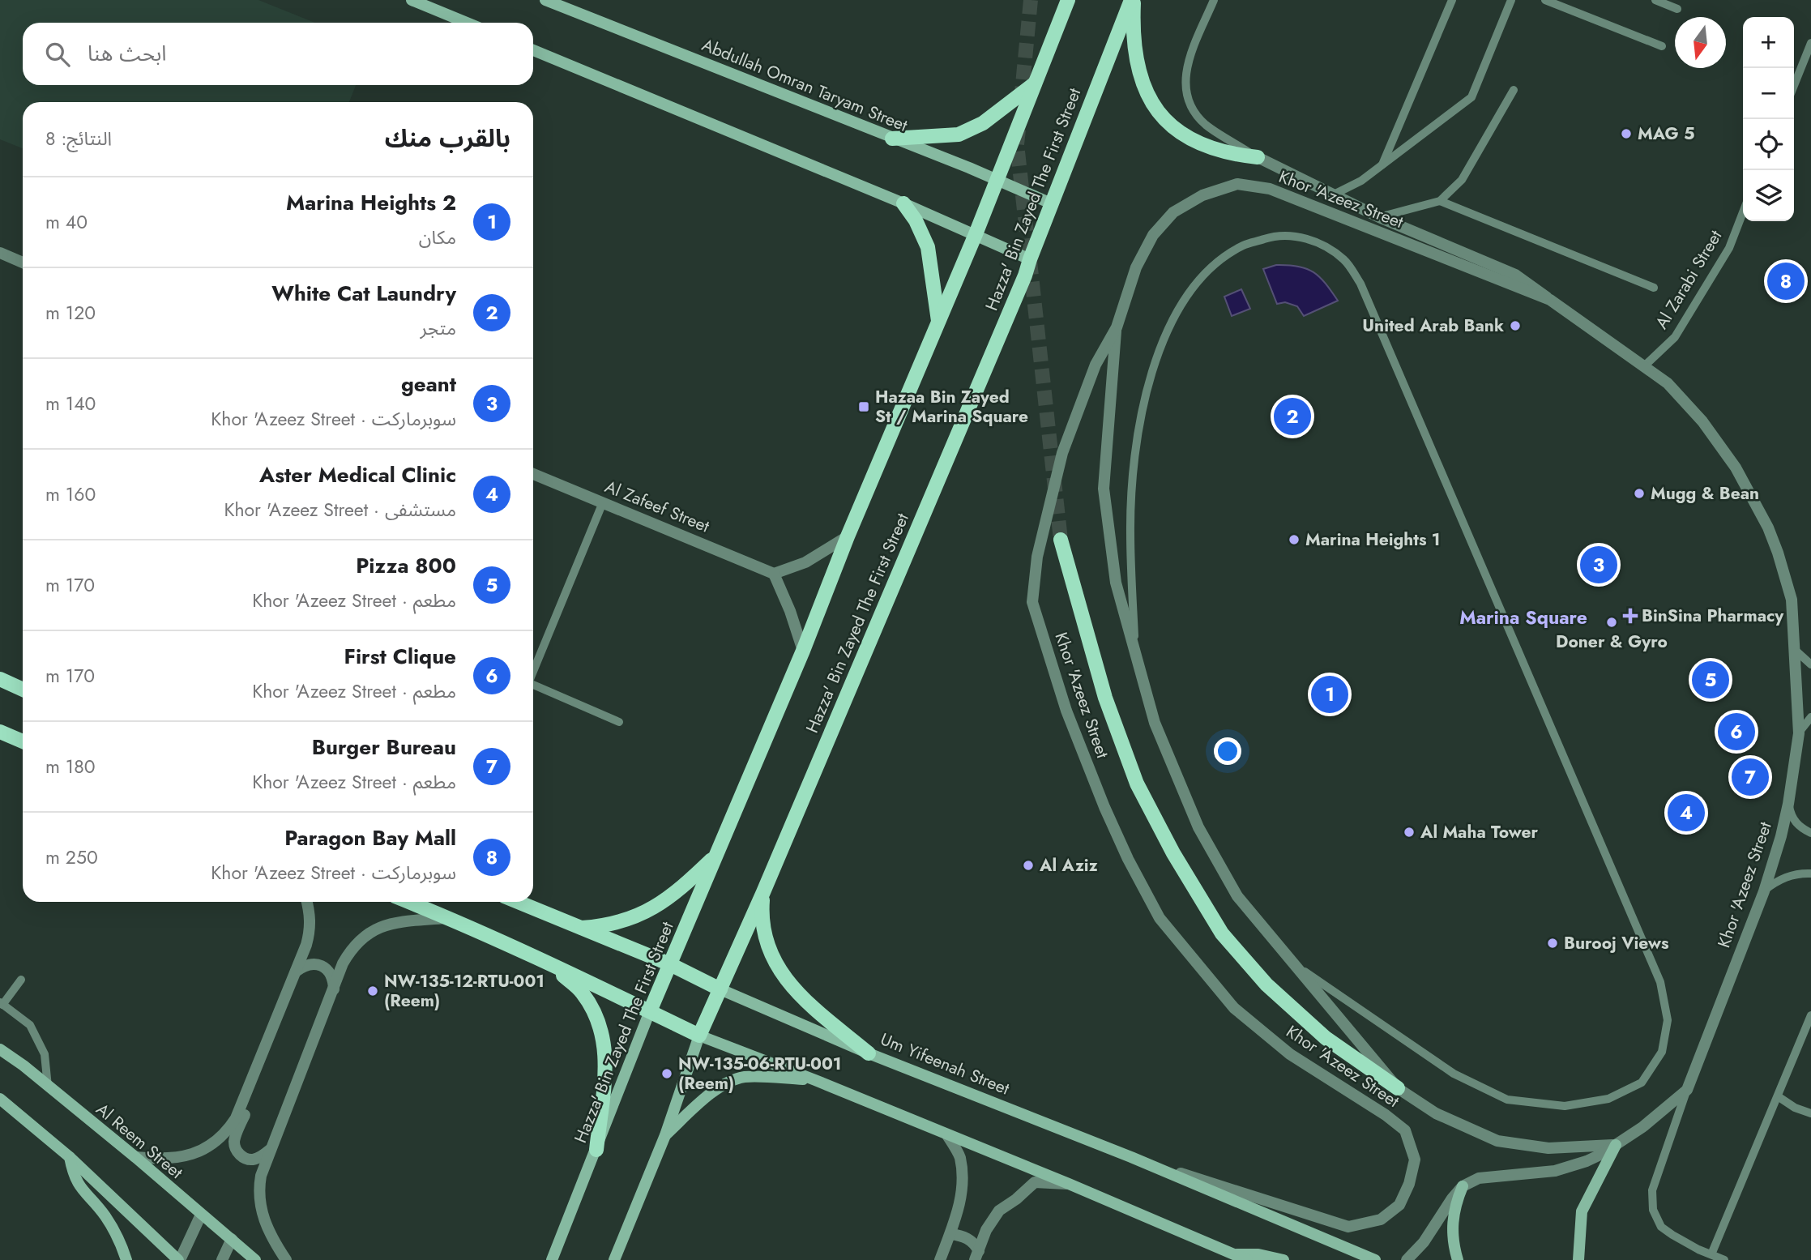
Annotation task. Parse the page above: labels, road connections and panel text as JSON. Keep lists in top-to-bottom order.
{
  "streets": {
    "main road": [
      "Abdullah Omran Taryam Street",
      "Hazza' Bin Zayed The First Street",
      "Um Yifeenah Street",
      "Al Reem Street"
    ],
    "street": ["Khor 'Azeez Street", "Al Zafeef Street"],
    "lane": ["Al Zarabi Street"]
  },
  "crossings": [
    ["Abdullah Omran Taryam Street", "Hazza' Bin Zayed The First Street"],
    ["Hazza' Bin Zayed The First Street", "Um Yifeenah Street"],
    ["Khor 'Azeez Street", "Al Zarabi Street"],
    ["Khor 'Azeez Street", "Um Yifeenah Street"]
  ],
  "districts": ["Marina Square"],
  "places": {
    "other": [
      "MAG 5",
      "United Arab Bank",
      "Mugg & Bean",
      "Marina Heights 1",
      "Doner & Gyro",
      "Al Maha Tower",
      "Al Aziz",
      "Burooj Views",
      "NW-135-12-RTU-001 (Reem)",
      "NW-135-06-RTU-001 (Reem)"
    ],
    "transit": ["Hazaa Bin Zayed St / Marina Square"],
    "health": ["BinSina Pharmacy"]
  },
  "north": "bottom",
  "page": {
    "map_buttons": ["+", "−"],
    "search": "ابحث هنا",
    "heading": ["بالقرب منك", "النتائج: 8"],
    "list": [
      {
        "mark": "1",
        "name": "Marina Heights 2",
        "note": "مكان",
        "value": "40 m"
      },
      {
        "mark": "2",
        "name": "White Cat Laundry",
        "note": "متجر",
        "value": "120 m"
      },
      {
        "mark": "3",
        "name": "geant",
        "note": "سوبرماركت · Khor 'Azeez Street",
        "value": "140 m"
      },
      {
        "mark": "4",
        "name": "Aster Medical Clinic",
        "note": "مستشفى · Khor 'Azeez Street",
        "value": "160 m"
      },
      {
        "mark": "5",
        "name": "800 Pizza",
        "note": "مطعم · Khor 'Azeez Street",
        "value": "170 m"
      },
      {
        "mark": "6",
        "name": "First Clique",
        "note": "مطعم · Khor 'Azeez Street",
        "value": "170 m"
      },
      {
        "mark": "7",
        "name": "Burger Bureau",
        "note": "مطعم · Khor 'Azeez Street",
        "value": "180 m"
      },
      {
        "mark": "8",
        "name": "Paragon Bay Mall",
        "note": "سوبرماركت · Khor 'Azeez Street",
        "value": "250 m"
      }
    ],
    "pins": [
      "8",
      "2",
      "3",
      "5",
      "1",
      "6",
      "7",
      "4"
    ]
  }
}
